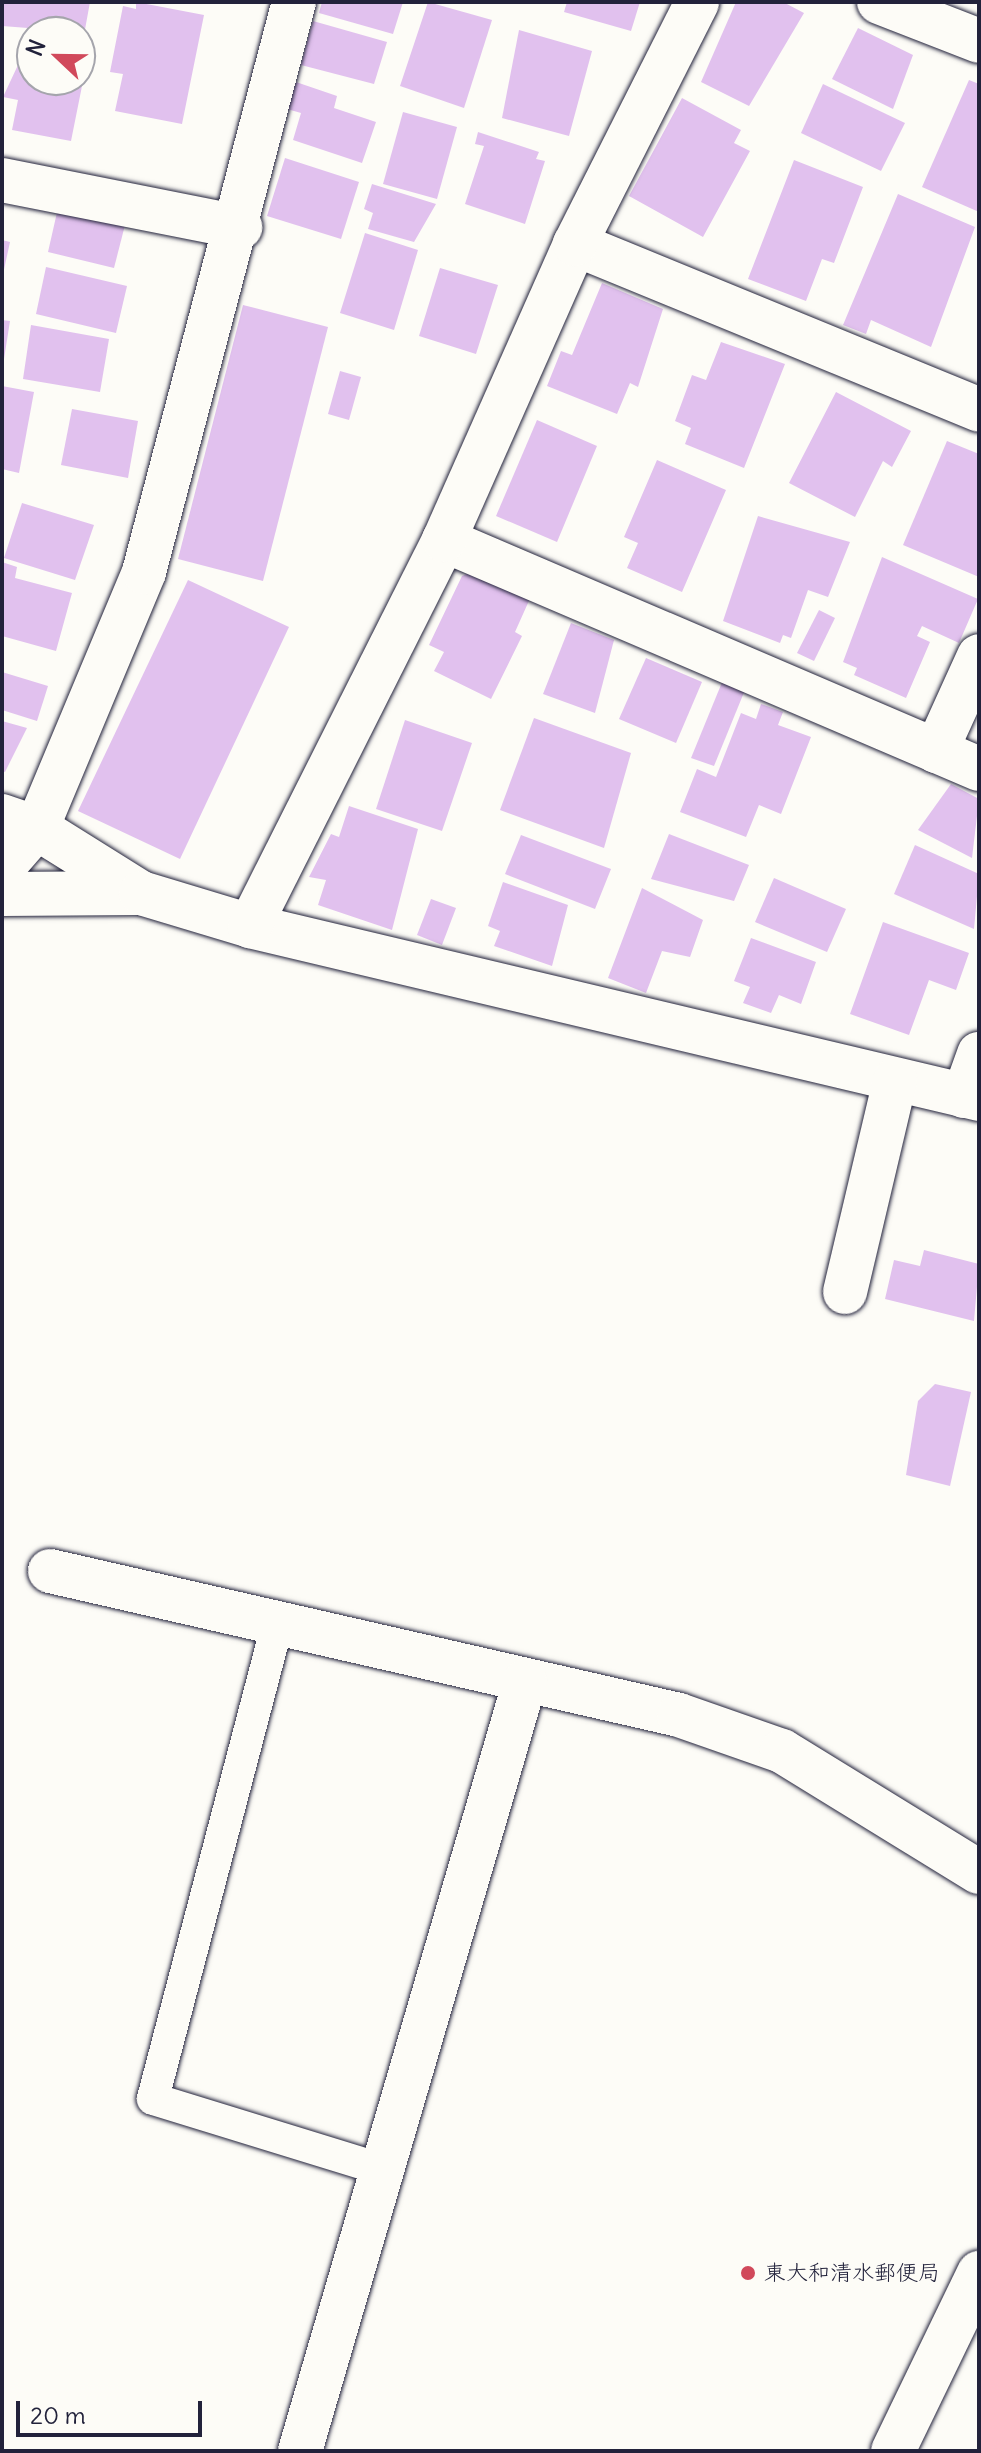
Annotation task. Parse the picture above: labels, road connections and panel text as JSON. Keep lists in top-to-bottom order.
{
  "places": ["東大和清水郵便局"],
  "scale_bar": "20 m",
  "north": "left"
}
